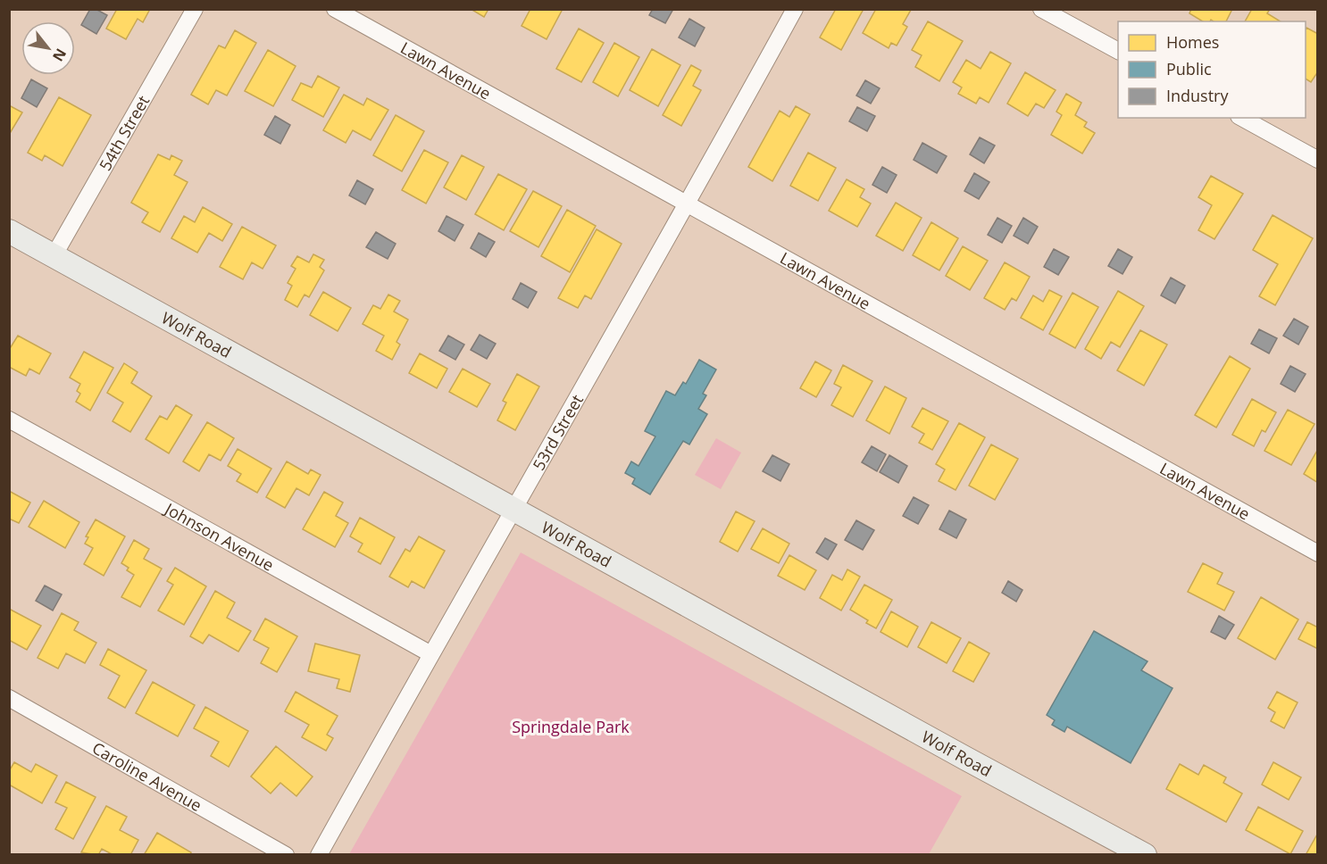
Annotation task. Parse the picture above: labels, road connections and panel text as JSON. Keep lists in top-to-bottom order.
{
  "streets": {
    "main road": ["Wolf Road"],
    "street": [
      "Lawn Avenue",
      "54th Street",
      "53rd Street",
      "Johnson Avenue",
      "Caroline Avenue"
    ]
  },
  "crossings": [
    ["Lawn Avenue", "53rd Street"],
    ["54th Street", "Wolf Road"],
    ["Wolf Road", "53rd Street"],
    ["53rd Street", "Johnson Avenue"]
  ],
  "parks": ["Springdale Park"],
  "legend": ["Homes", "Public", "Industry"],
  "north": "bottom right"
}
